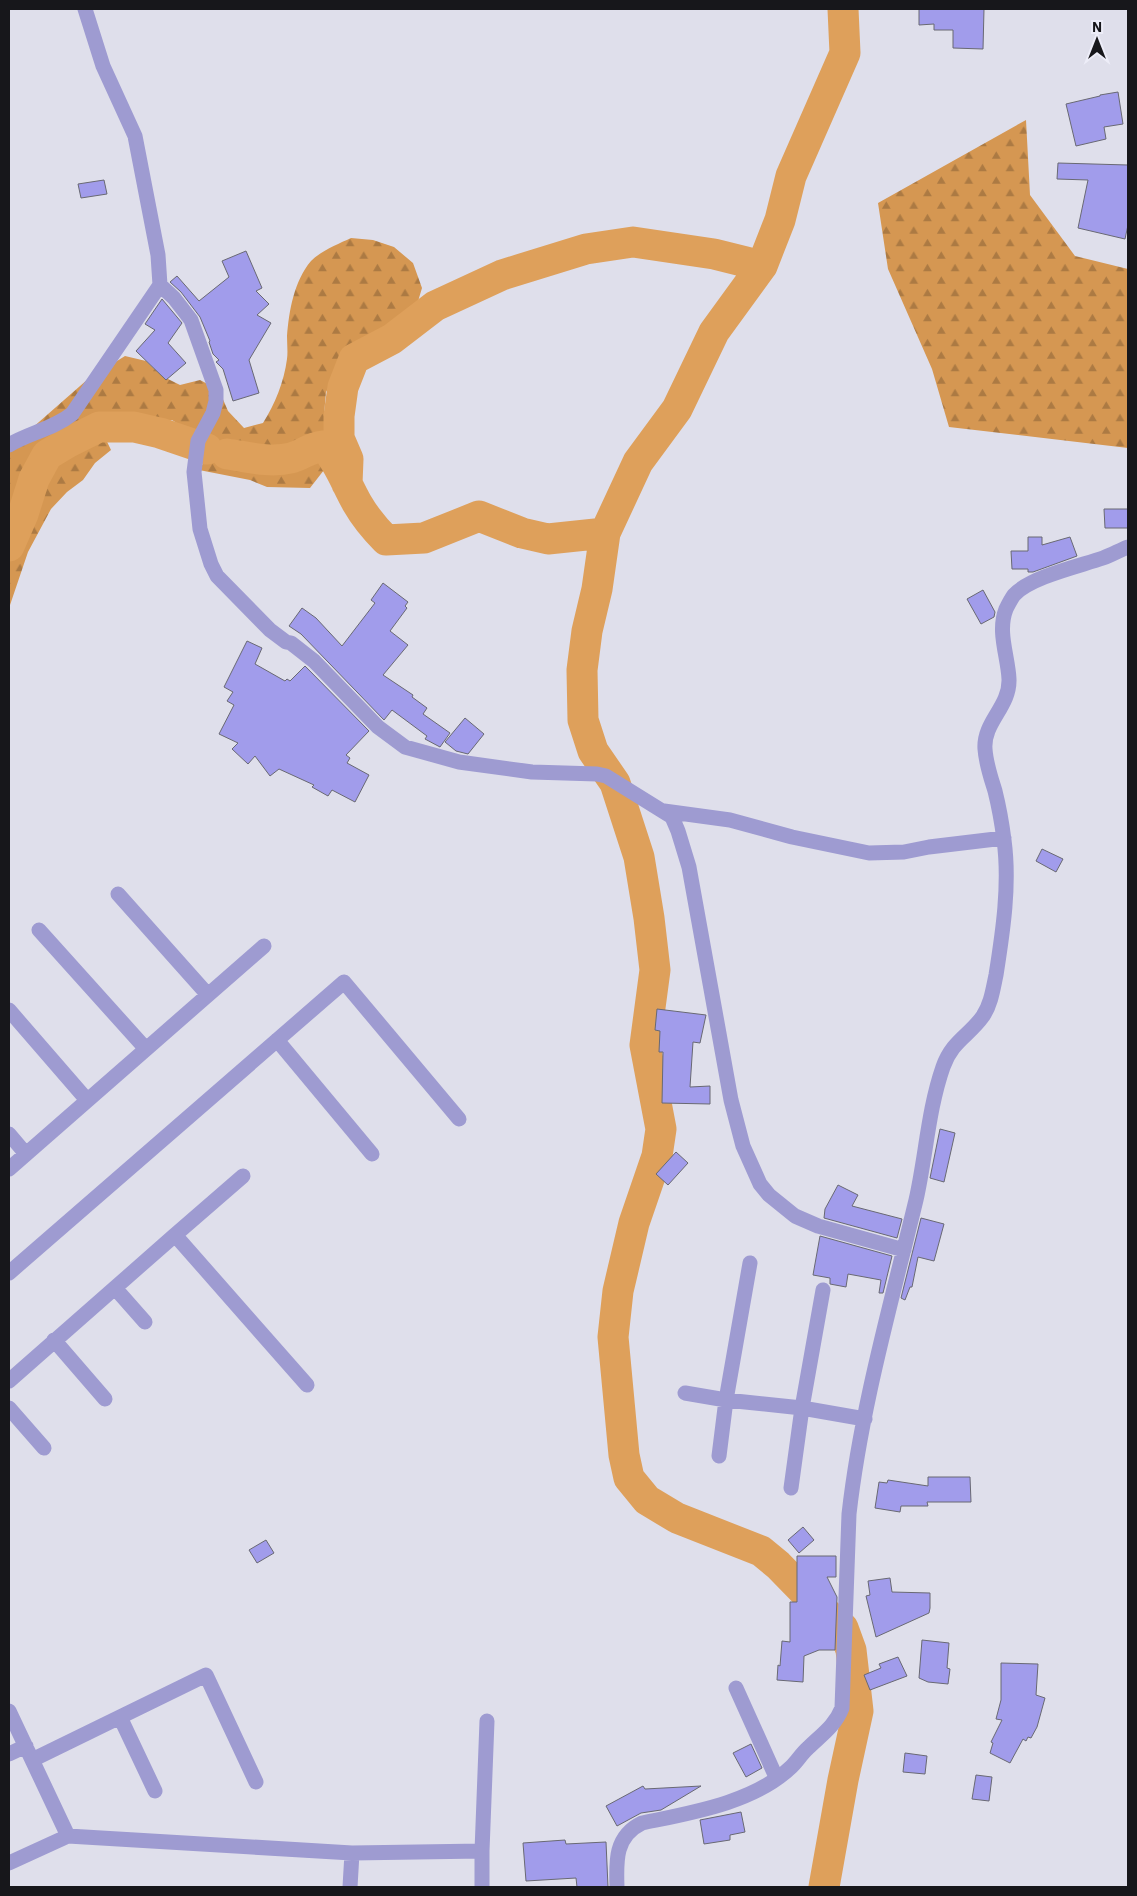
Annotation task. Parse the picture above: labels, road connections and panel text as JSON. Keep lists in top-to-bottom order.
{
  "north": "top"
}
